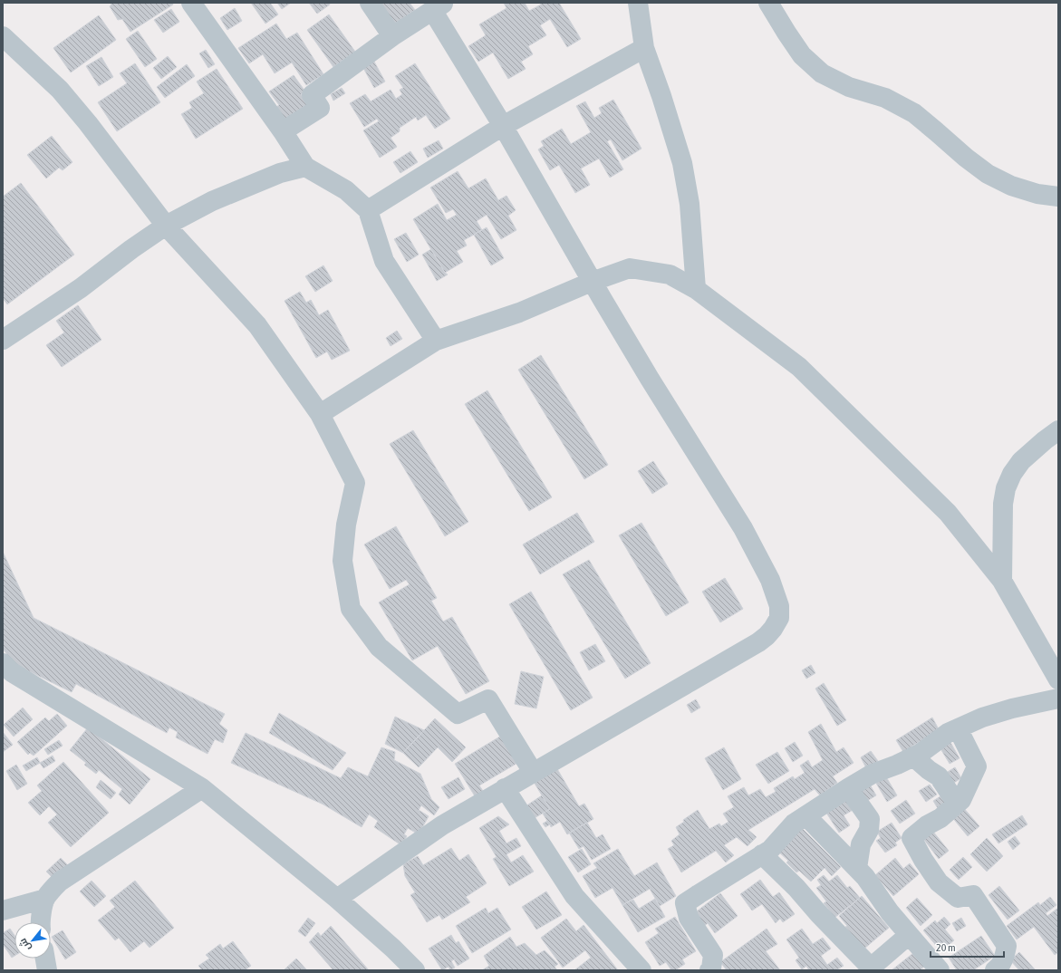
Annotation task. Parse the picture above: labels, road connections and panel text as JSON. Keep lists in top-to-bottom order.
{
  "scale_bar": "20 m",
  "north": "bottom left"
}
